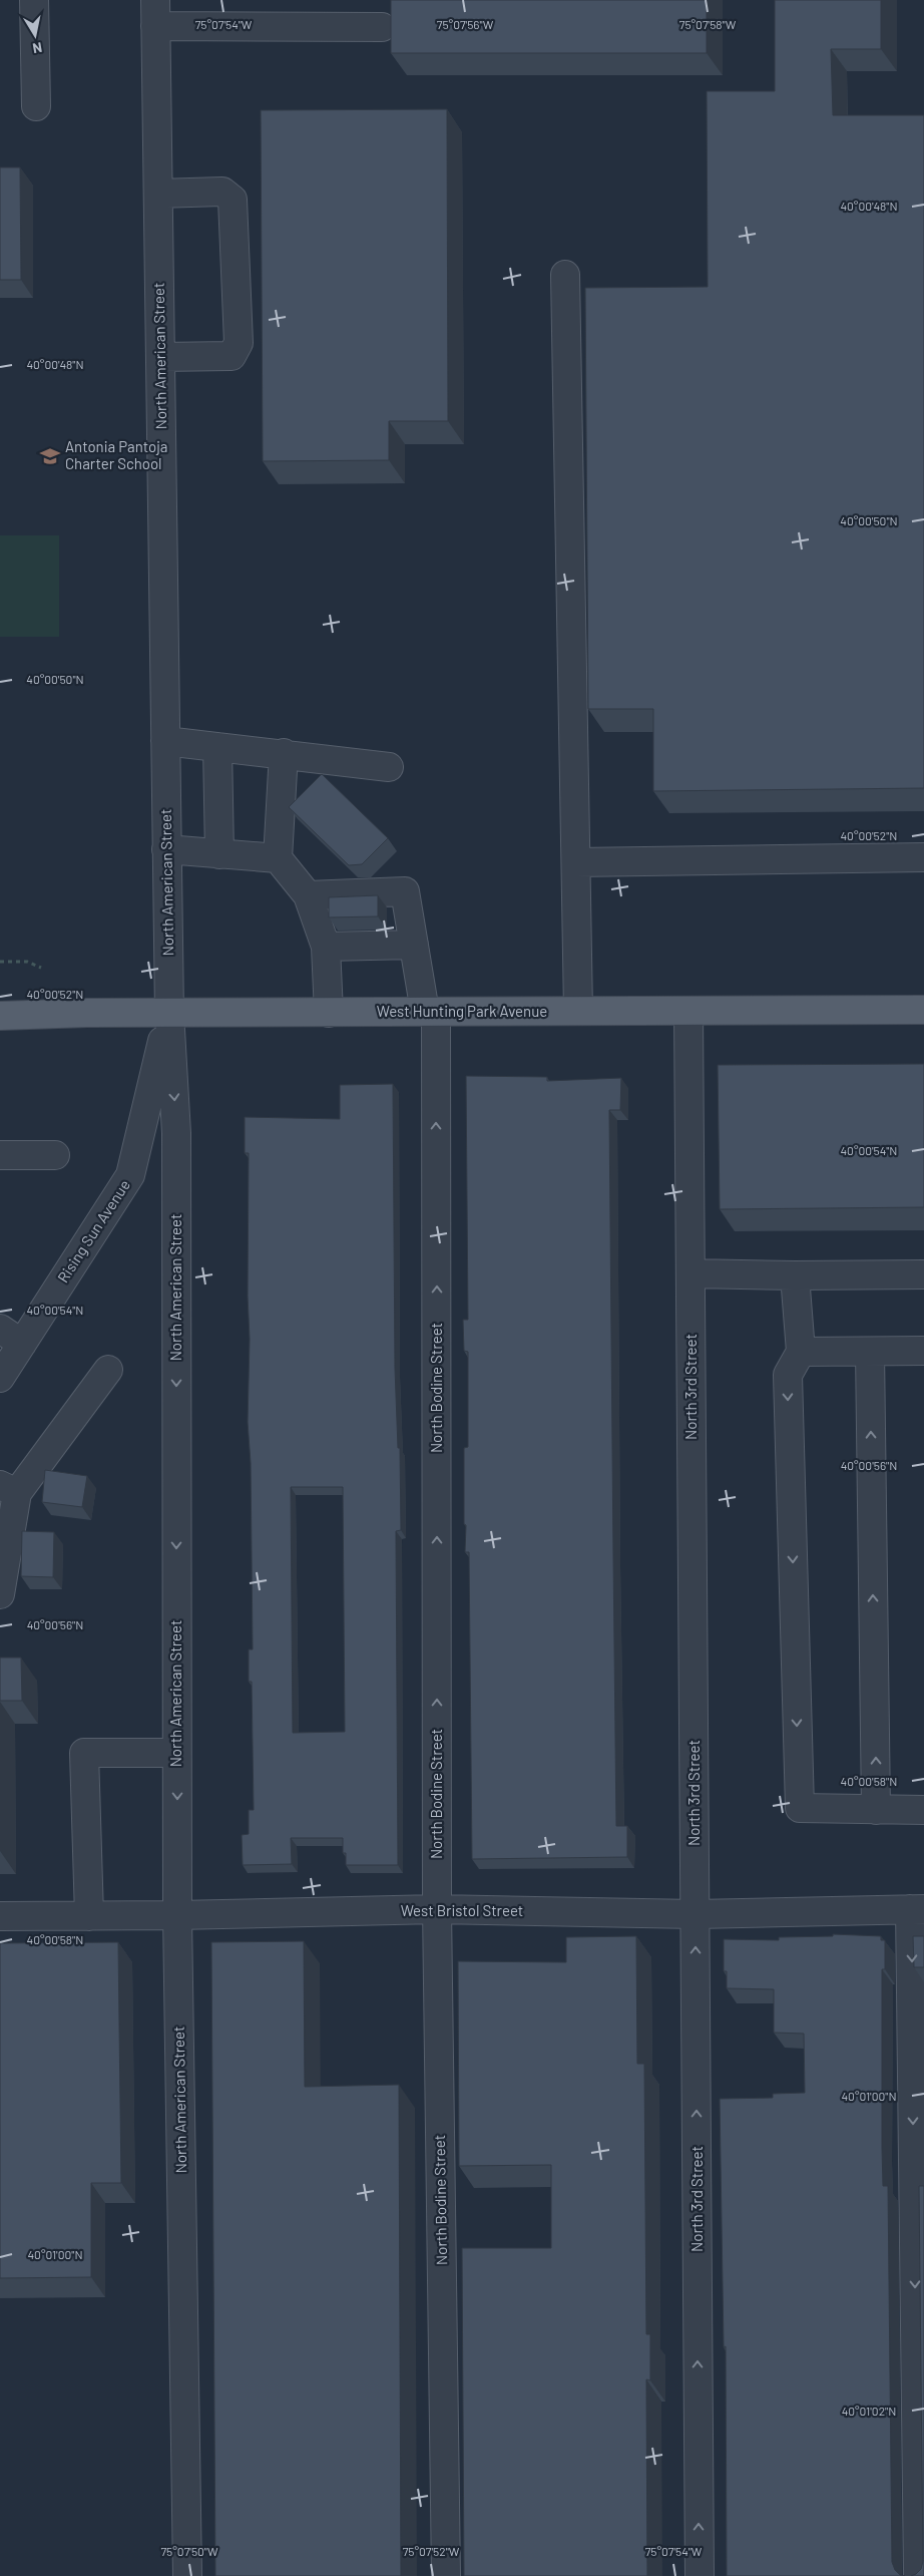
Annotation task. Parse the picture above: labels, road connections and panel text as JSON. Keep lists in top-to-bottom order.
{
  "streets": {
    "main road": ["West Hunting Park Avenue"],
    "street": [
      "North American Street",
      "Rising Sun Avenue",
      "North 3rd Street",
      "North Bodine Street",
      "West Bristol Street"
    ]
  },
  "crossings": [
    ["North American Street", "West Hunting Park Avenue"],
    ["North American Street", "Rising Sun Avenue"],
    ["North American Street", "West Bristol Street"],
    ["West Hunting Park Avenue", "Rising Sun Avenue"],
    ["West Hunting Park Avenue", "North 3rd Street"],
    ["West Hunting Park Avenue", "North Bodine Street"],
    ["North 3rd Street", "West Bristol Street"],
    ["North Bodine Street", "West Bristol Street"]
  ],
  "one_way": ["North American Street", "North Bodine Street"],
  "places": {
    "school or university": ["Antonia Pantoja Charter School"]
  },
  "north": "bottom",
  "coordinates": [
    "75°07'58\"W",
    "75°07'54\"W",
    "75°07'56\"W",
    "40°00'48\"N",
    "40°00'50\"N",
    "40°00'52\"N",
    "40°00'54\"N",
    "40°00'56\"N",
    "40°00'58\"N",
    "40°01'00\"N",
    "40°01'02\"N",
    "75°07'50\"W",
    "75°07'52\"W"
  ]
}
